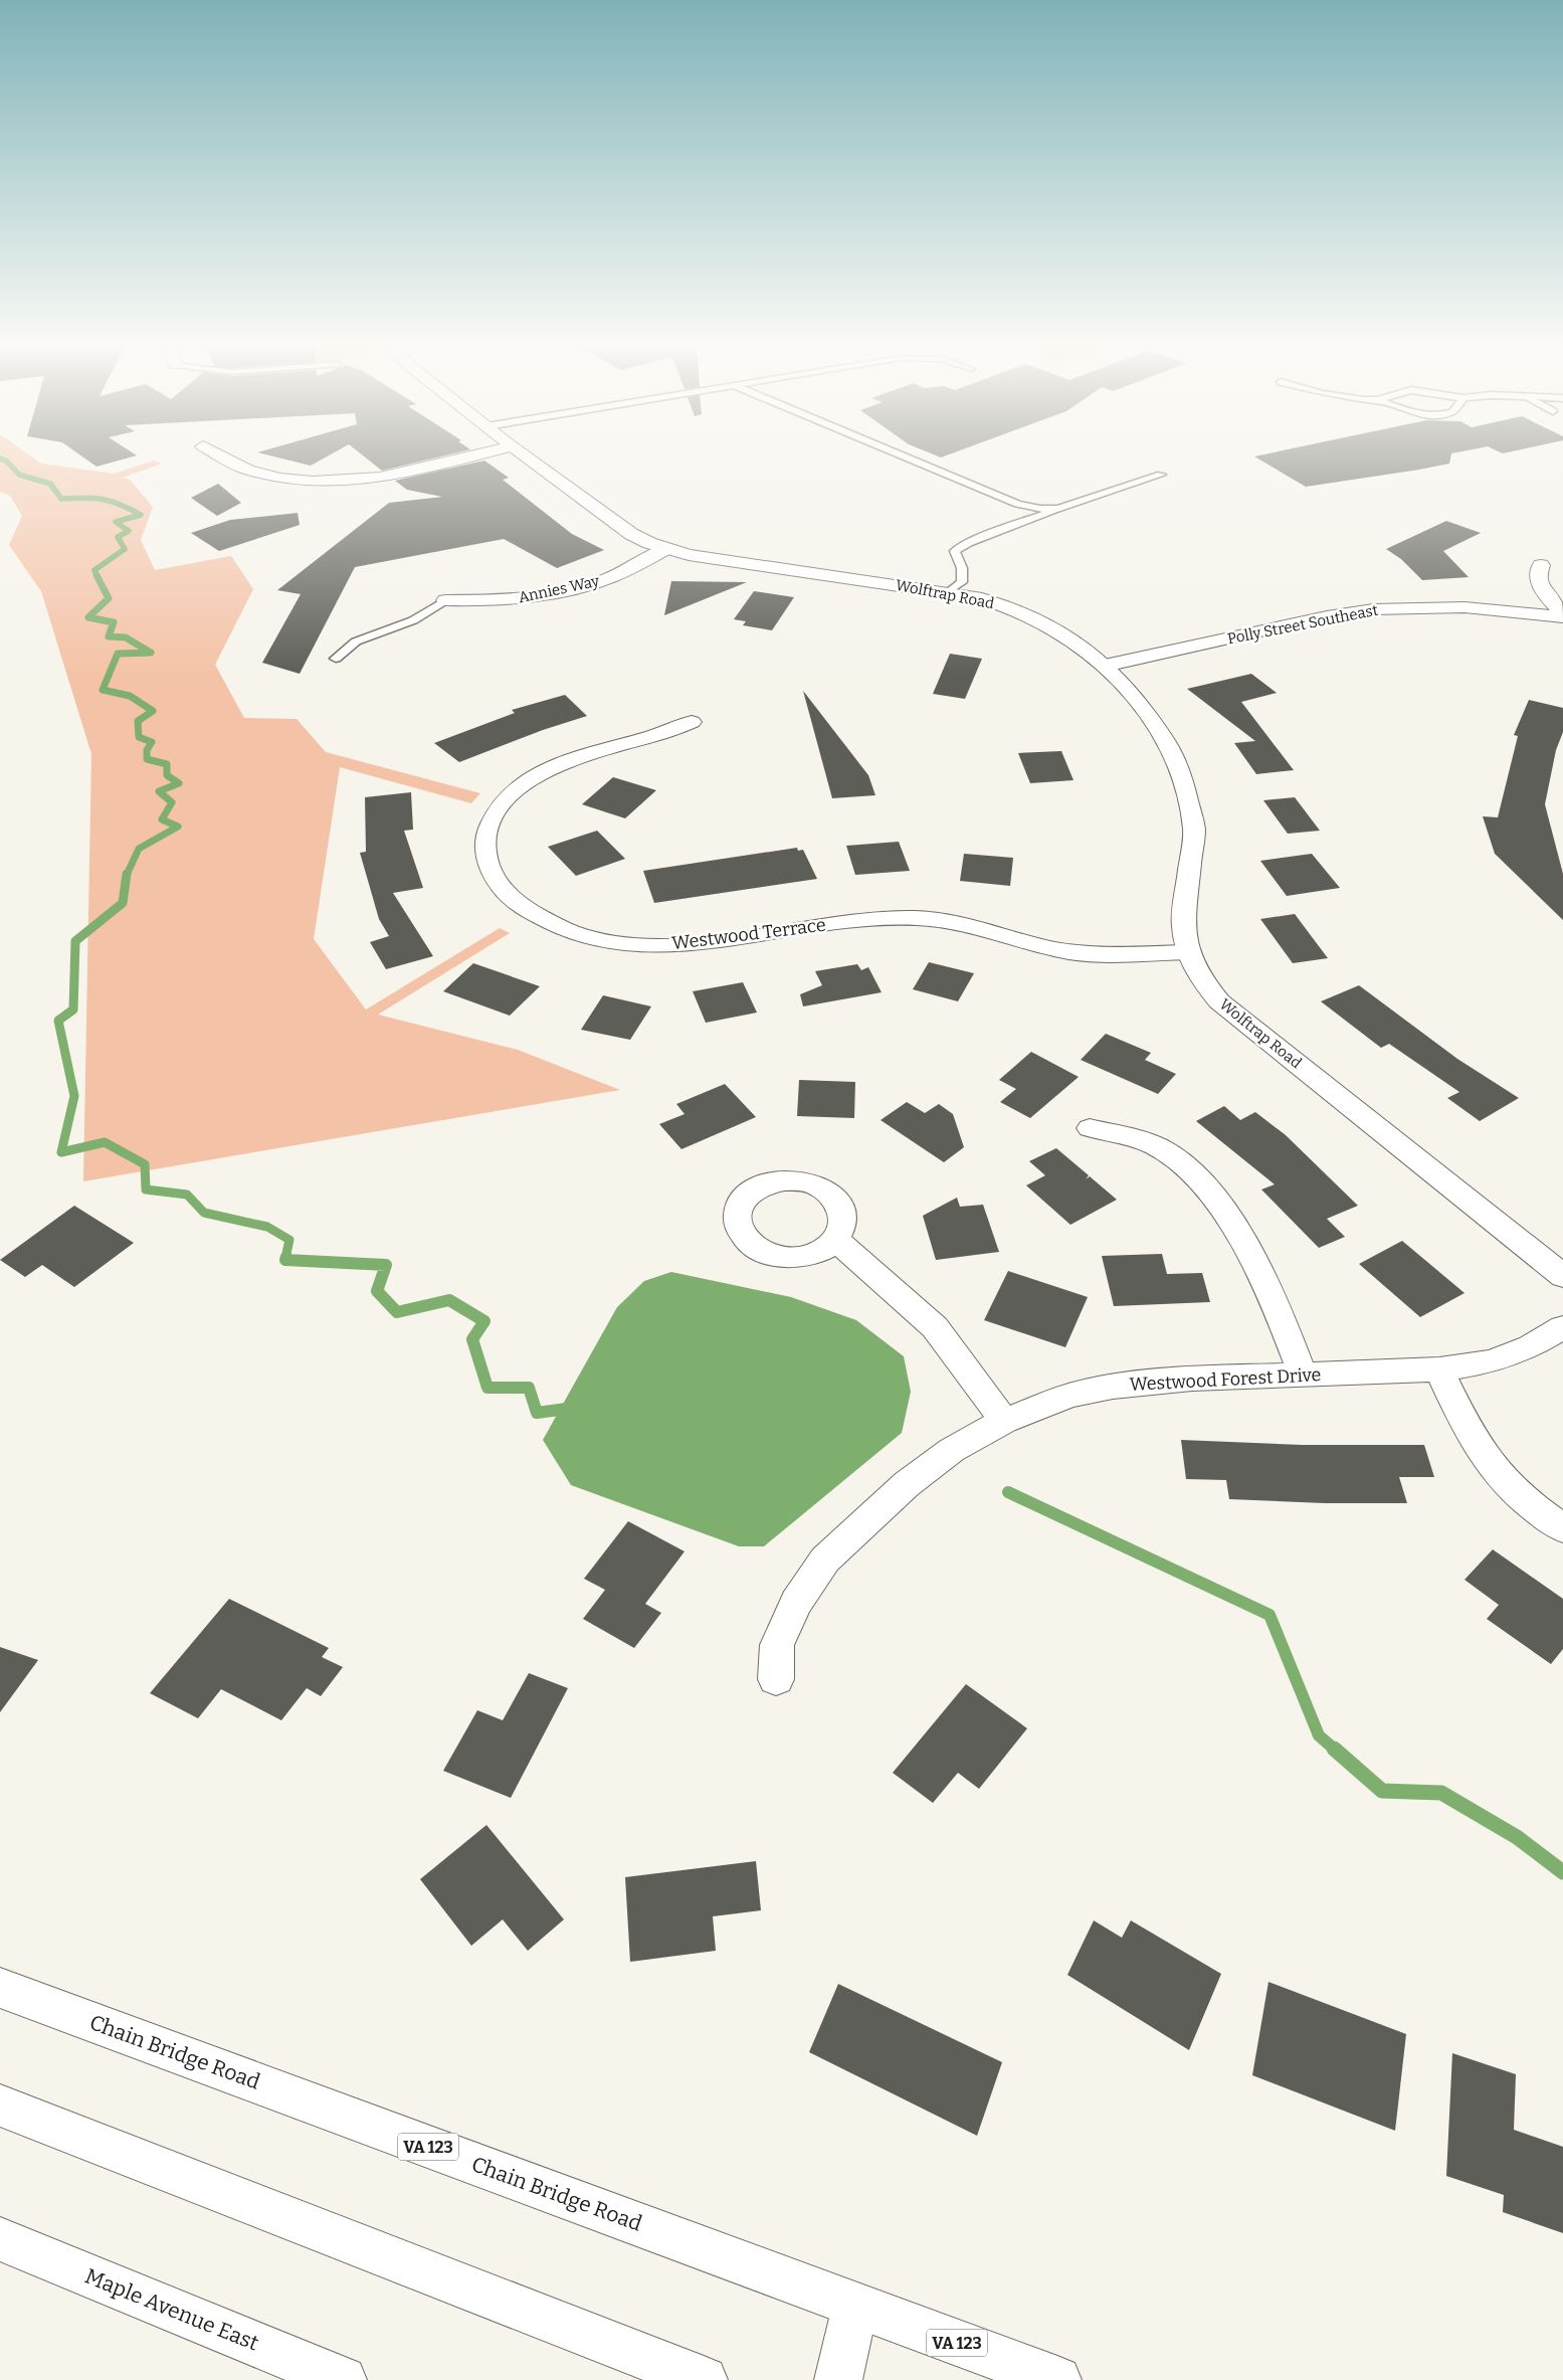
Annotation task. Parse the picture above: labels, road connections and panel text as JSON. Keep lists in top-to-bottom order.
{
  "streets": {
    "street": [
      "Annies Way",
      "Wolftrap Road",
      "Polly Street Southeast",
      "Westwood Terrace",
      "Westwood Forest Drive",
      "Chain Bridge Road",
      "VA 123",
      "Maple Avenue East"
    ]
  },
  "crossings": [
    ["Annies Way", "Wolftrap Road"],
    ["Wolftrap Road", "Polly Street Southeast"],
    ["Wolftrap Road", "Westwood Terrace"]
  ]
}
